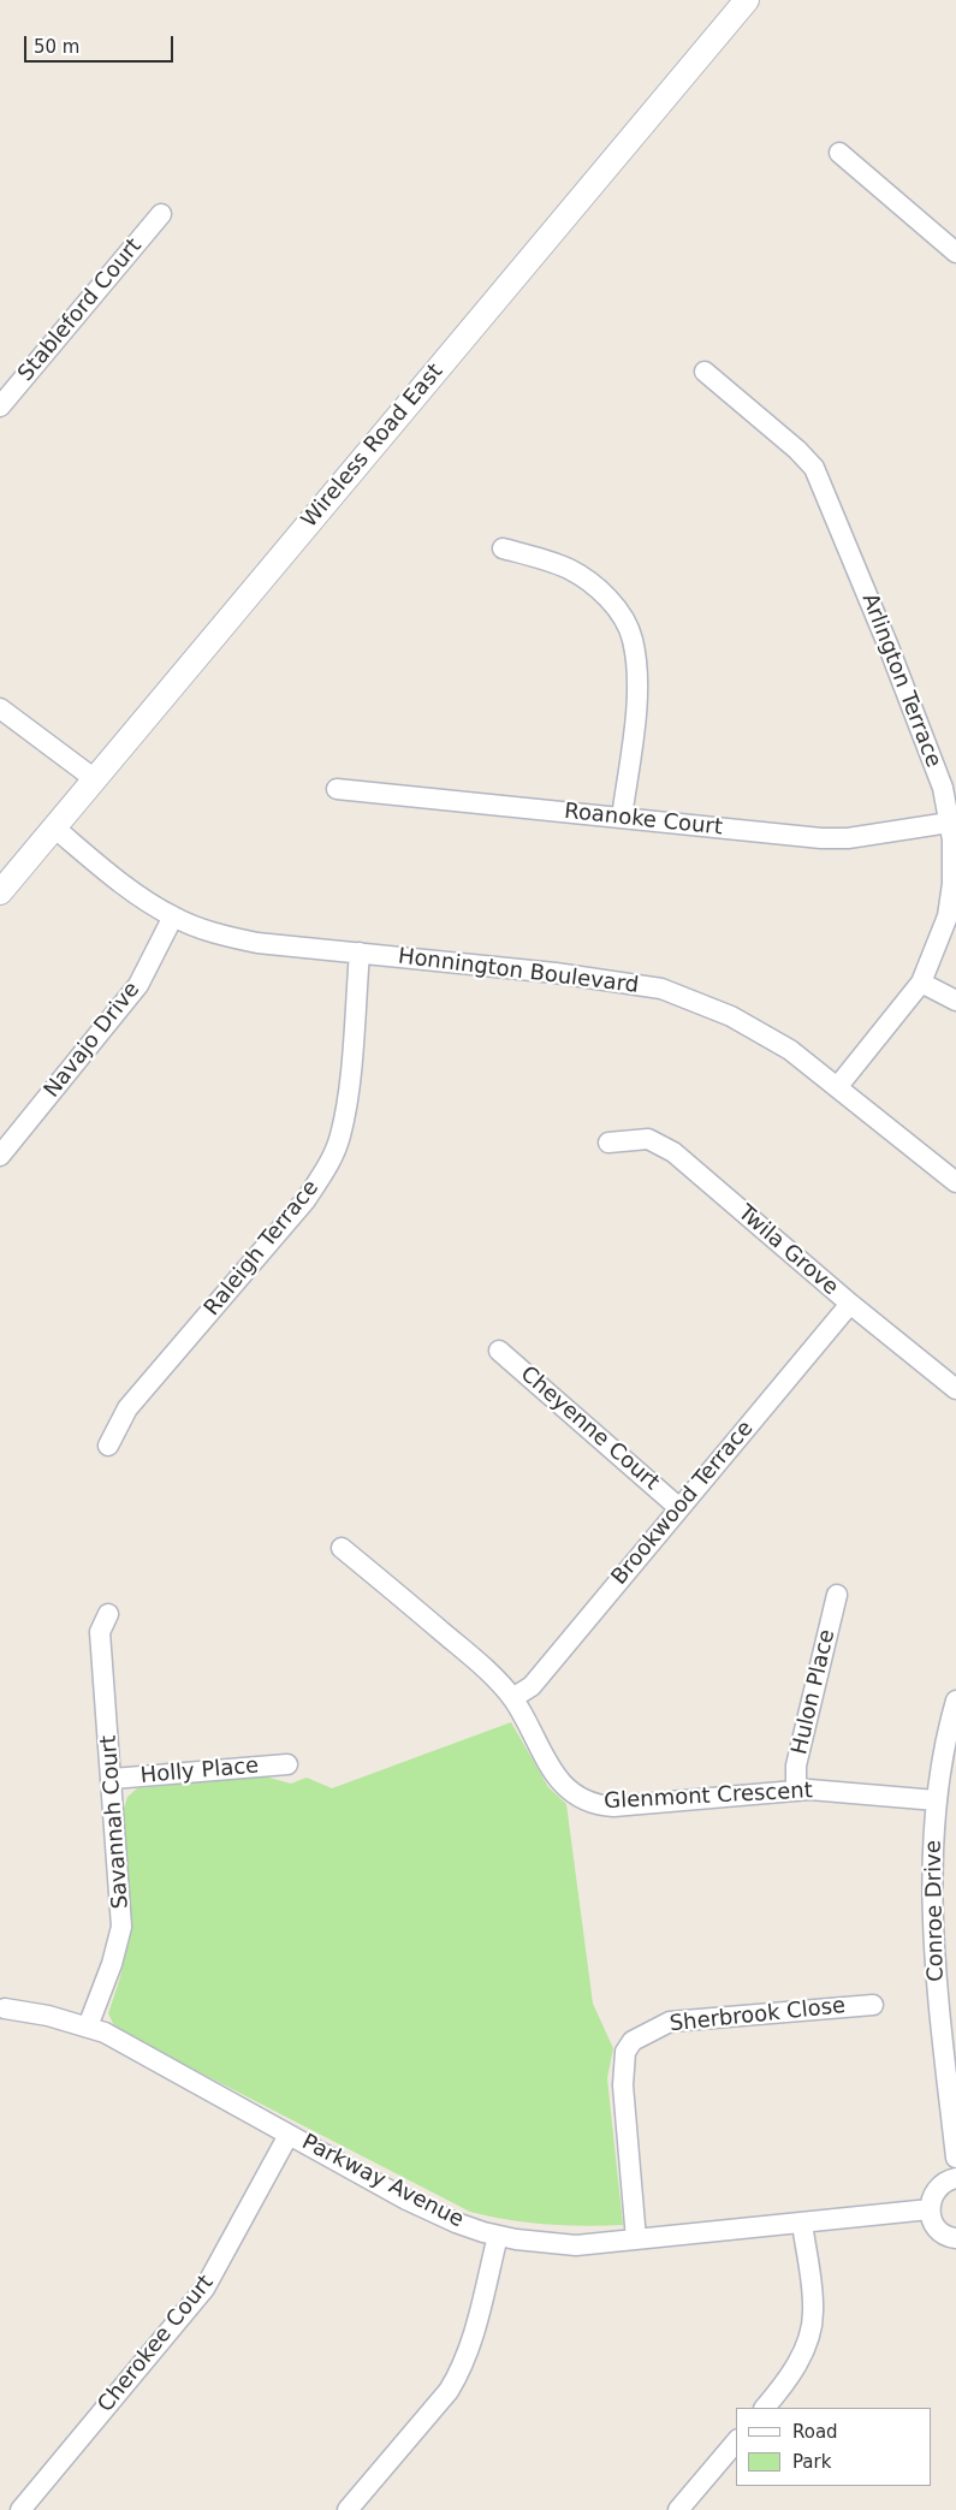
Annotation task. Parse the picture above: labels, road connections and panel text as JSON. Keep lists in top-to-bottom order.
{
  "streets": {
    "street": [
      "Stableford Court",
      "Wireless Road East",
      "Arlington Terrace",
      "Roanoke Court",
      "Honnington Boulevard",
      "Navajo Drive",
      "Raleigh Terrace",
      "Twila Grove",
      "Cheyenne Court",
      "Brookwood Terrace",
      "Hulon Place",
      "Holly Place",
      "Glenmont Crescent",
      "Savannah Court",
      "Conroe Drive",
      "Sherbrook Close",
      "Parkway Avenue",
      "Cherokee Court"
    ]
  },
  "crossings": [
    ["Wireless Road East", "Honnington Boulevard"],
    ["Arlington Terrace", "Roanoke Court"],
    ["Arlington Terrace", "Honnington Boulevard"],
    ["Honnington Boulevard", "Navajo Drive"],
    ["Honnington Boulevard", "Raleigh Terrace"],
    ["Twila Grove", "Brookwood Terrace"],
    ["Cheyenne Court", "Brookwood Terrace"],
    ["Brookwood Terrace", "Glenmont Crescent"],
    ["Hulon Place", "Glenmont Crescent"],
    ["Holly Place", "Savannah Court"],
    ["Glenmont Crescent", "Conroe Drive"],
    ["Savannah Court", "Parkway Avenue"],
    ["Sherbrook Close", "Parkway Avenue"],
    ["Parkway Avenue", "Cherokee Court"]
  ],
  "legend": ["Road", "Park"],
  "scale_bar": "50 m"
}
